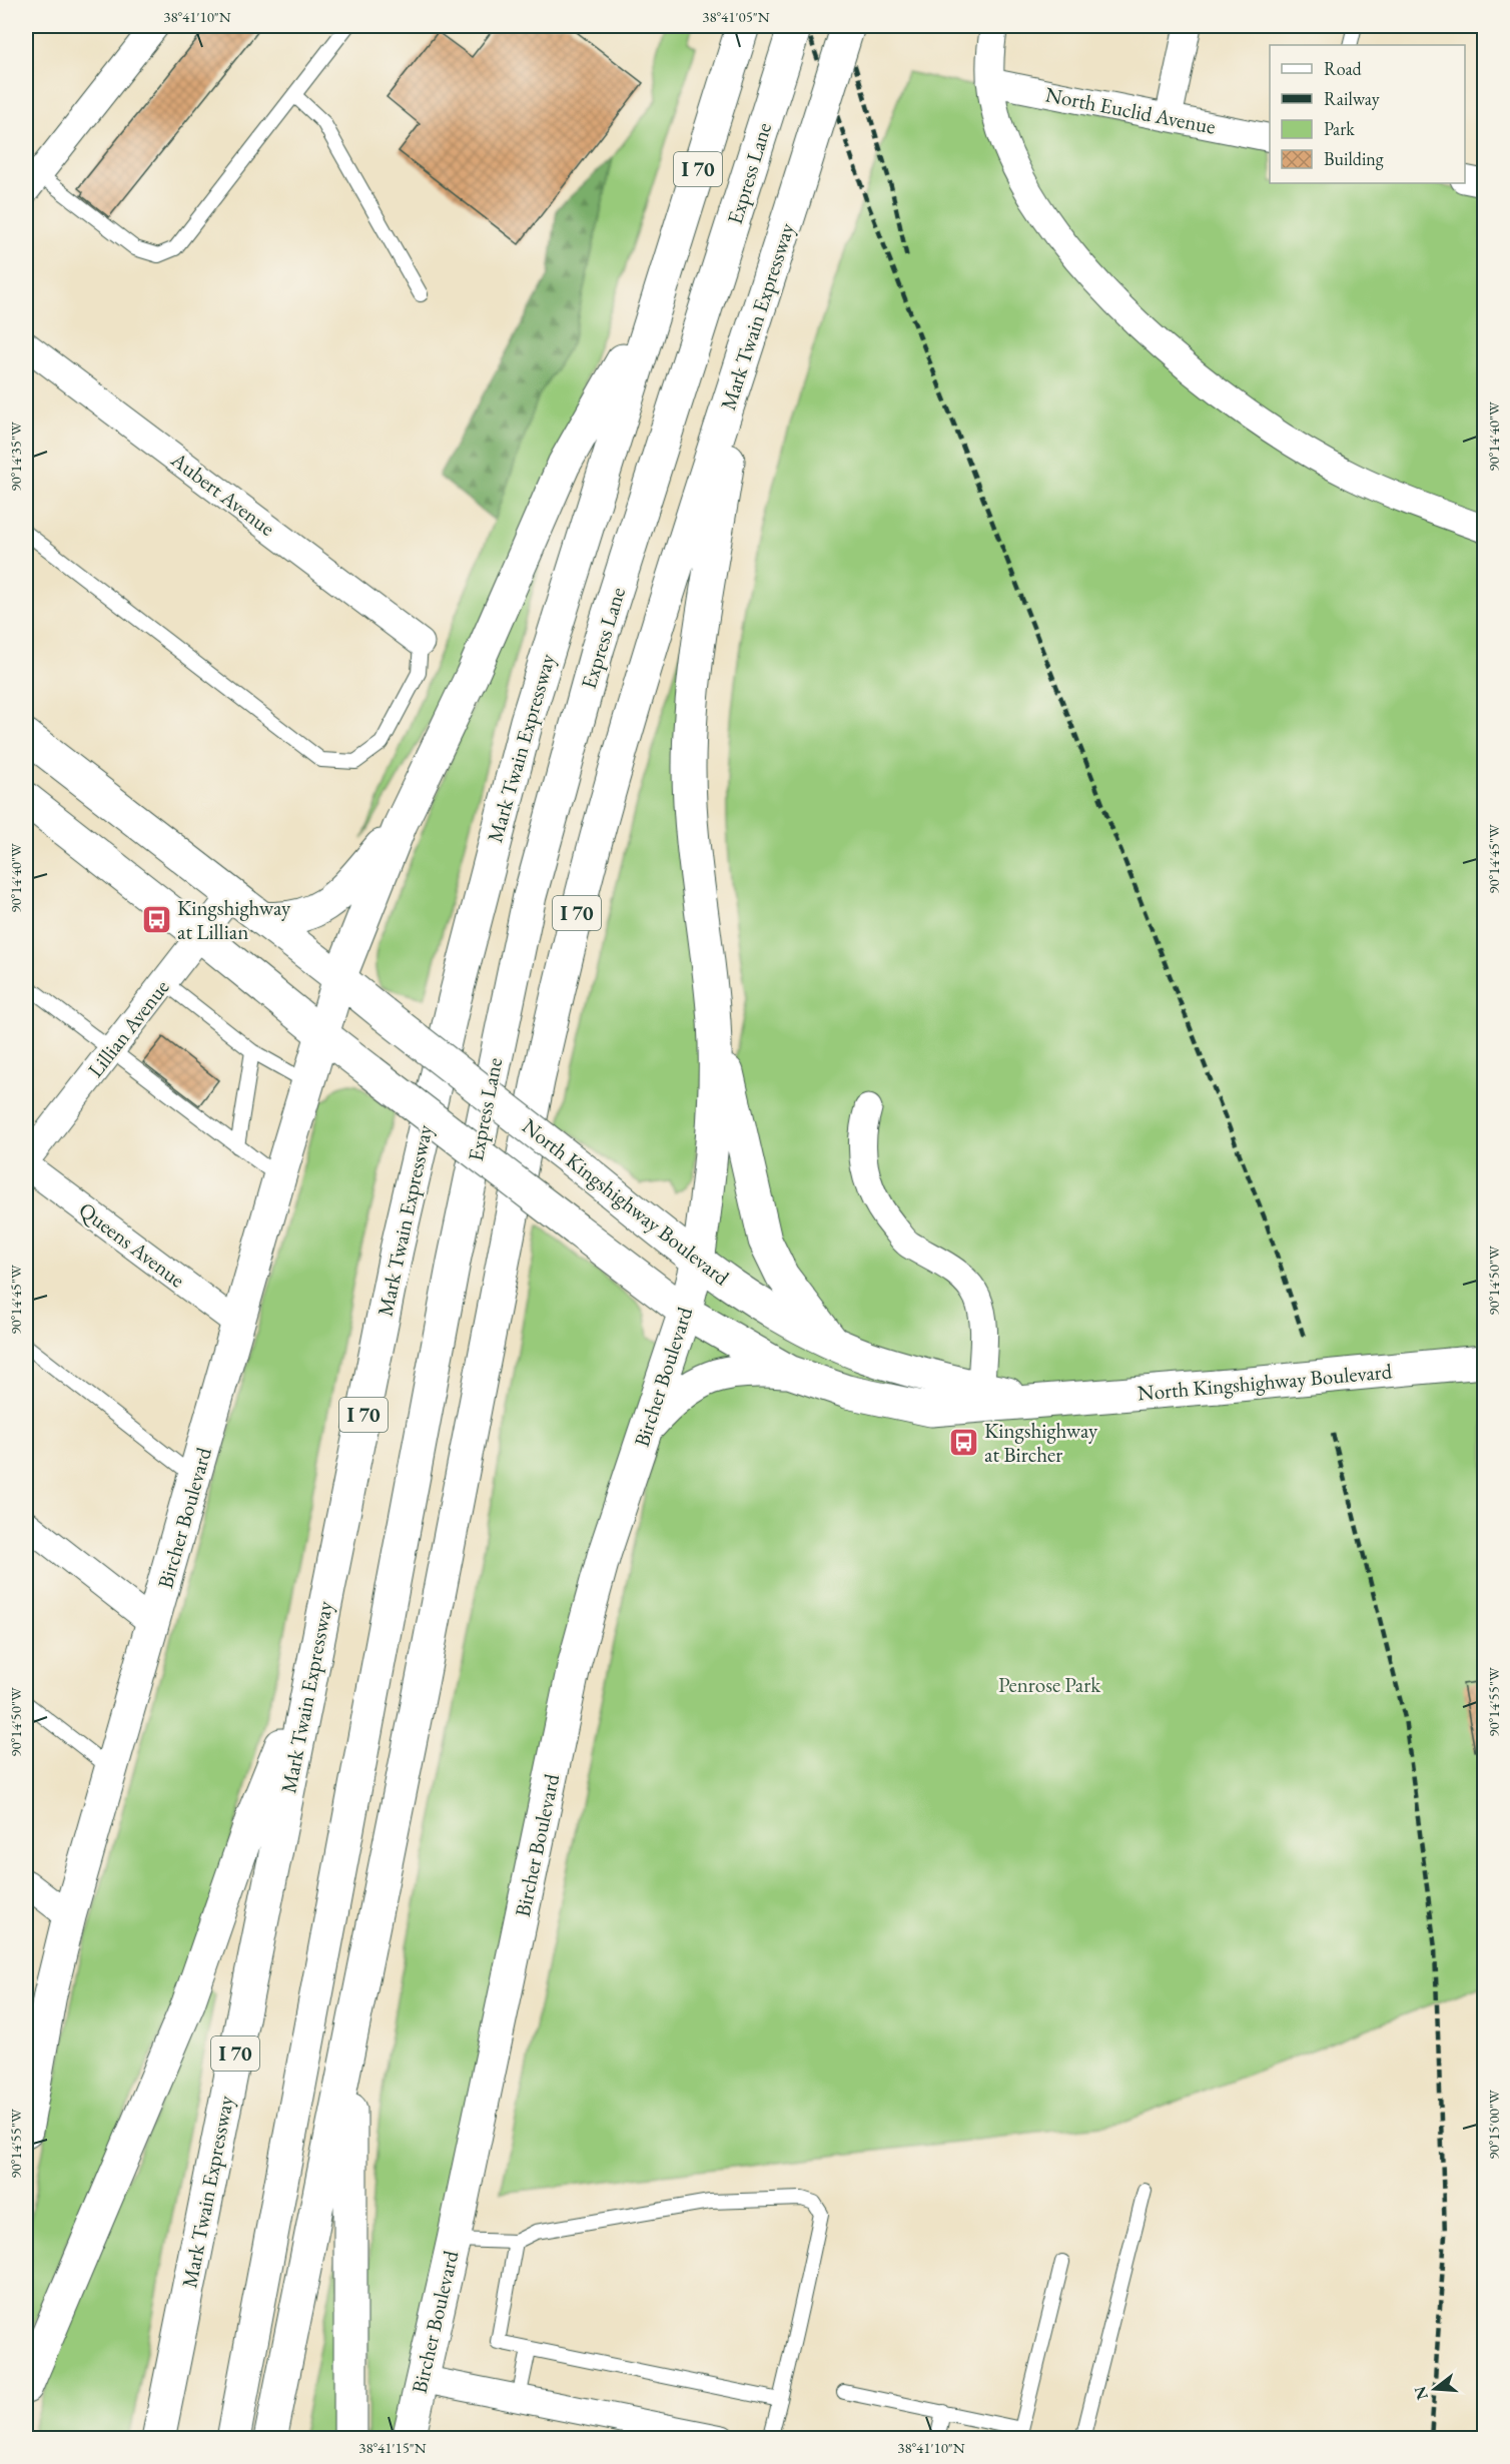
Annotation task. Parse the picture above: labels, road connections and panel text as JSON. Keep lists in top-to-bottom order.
{
  "streets": {
    "main road": [
      "I 70",
      "Express Lane",
      "Mark Twain Expressway",
      "North Kingshighway Boulevard",
      "Bircher Boulevard"
    ],
    "street": [
      "North Euclid Avenue",
      "Aubert Avenue",
      "Lillian Avenue",
      "Queens Avenue"
    ]
  },
  "crossings": [
    ["Lillian Avenue", "North Kingshighway Boulevard"],
    ["North Kingshighway Boulevard", "Bircher Boulevard"],
    ["Queens Avenue", "Bircher Boulevard"]
  ],
  "parks": ["Penrose Park"],
  "places": {
    "bus stop": ["Kingshighway at Lillian", "Kingshighway at Bircher"]
  },
  "legend": [
    "Road",
    "Railway",
    "Park",
    "Building"
  ],
  "north": "left",
  "coordinates": [
    "38°41'10\"N",
    "38°41'05\"N",
    "90°14'40\"W",
    "90°14'35\"W",
    "90°14'45\"W",
    "90°14'50\"W",
    "90°14'55\"W",
    "90°15'00\"W",
    "38°41'15\"N"
  ]
}
